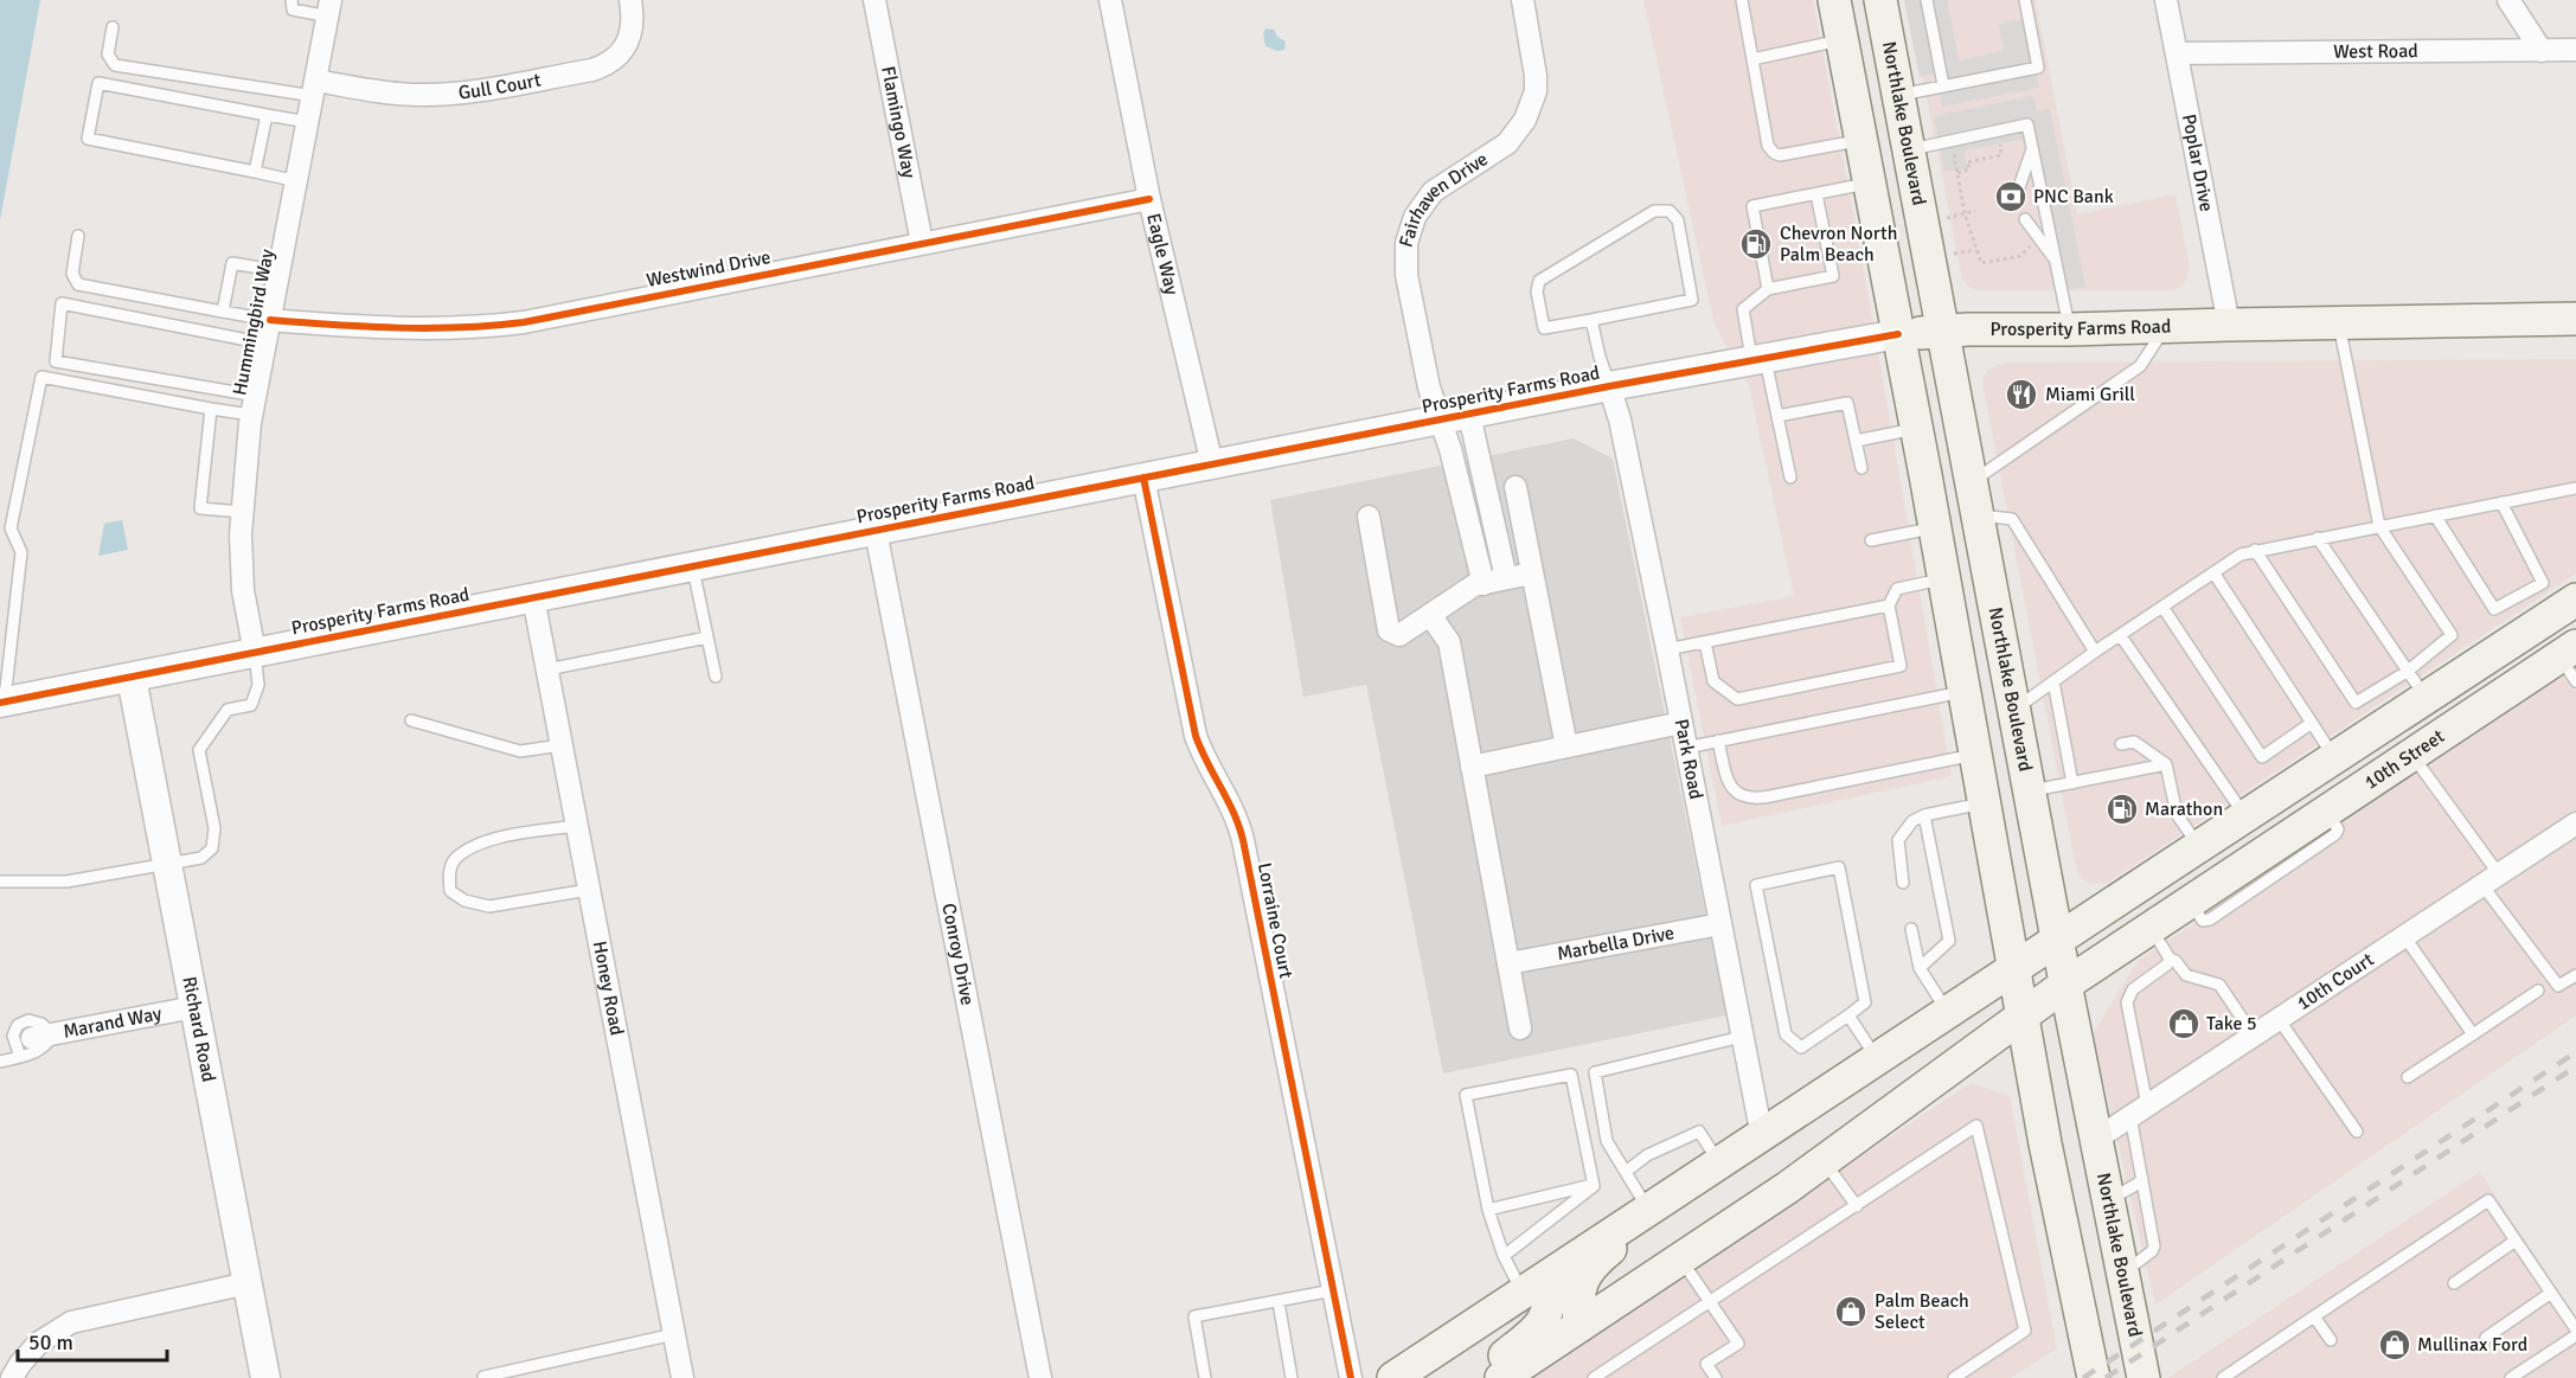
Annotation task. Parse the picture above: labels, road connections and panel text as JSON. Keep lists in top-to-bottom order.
{
  "streets": {
    "main road": ["Northlake Boulevard", "Prosperity Farms Road", "10th Street"],
    "street": [
      "West Road",
      "Gull Court",
      "Flamingo Way",
      "Poplar Drive",
      "Fairhaven Drive",
      "Eagle Way",
      "Westwind Drive",
      "Hummingbird Way",
      "Park Road",
      "Lorraine Court",
      "Marbella Drive",
      "Conroy Drive",
      "10th Court",
      "Honey Road",
      "Marand Way",
      "Richard Road"
    ]
  },
  "crossings": [
    ["West Road", "Poplar Drive"],
    ["Gull Court", "Hummingbird Way"],
    ["Flamingo Way", "Westwind Drive"],
    ["Northlake Boulevard", "Prosperity Farms Road"],
    ["Northlake Boulevard", "10th Street"],
    ["Northlake Boulevard", "10th Court"],
    ["Poplar Drive", "Prosperity Farms Road"],
    ["Fairhaven Drive", "Prosperity Farms Road"],
    ["Eagle Way", "Westwind Drive"],
    ["Eagle Way", "Prosperity Farms Road"],
    ["Westwind Drive", "Hummingbird Way"],
    ["Hummingbird Way", "Prosperity Farms Road"],
    ["Prosperity Farms Road", "Park Road"],
    ["Prosperity Farms Road", "Lorraine Court"],
    ["Prosperity Farms Road", "Conroy Drive"],
    ["Prosperity Farms Road", "Honey Road"],
    ["Prosperity Farms Road", "Richard Road"],
    ["10th Street", "Park Road"],
    ["Park Road", "Marbella Drive"],
    ["Marand Way", "Richard Road"]
  ],
  "places": {
    "bank": ["PNC Bank"],
    "fuel station": ["Chevron North Palm Beach", "Marathon"],
    "restaurant": ["Miami Grill"],
    "shop": ["Take 5", "Palm Beach Select", "Mullinax Ford"]
  },
  "scale_bar": "50 m"
}
